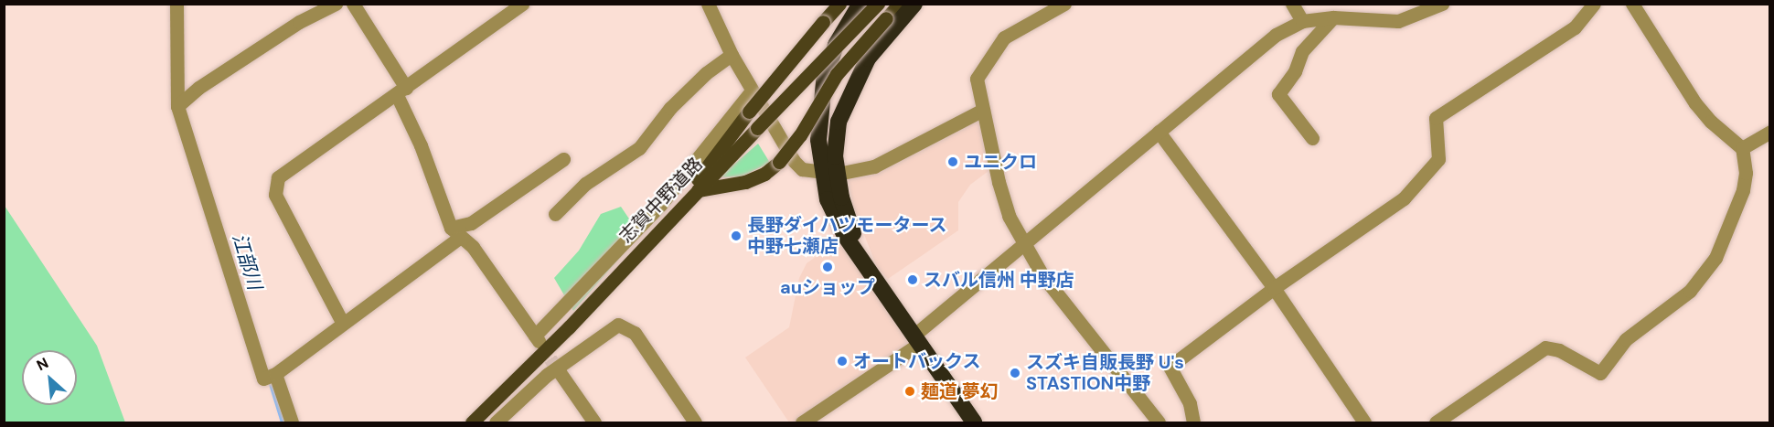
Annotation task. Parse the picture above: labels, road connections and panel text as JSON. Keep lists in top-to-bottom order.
{
  "streets": {
    "main road": ["志賀中野道路"]
  },
  "water": ["江部川"],
  "places": [
    "ユニクロ",
    "長野ダイハツモータース 中野七瀬店",
    "auショップ",
    "スバル信州 中野店",
    "オートバックス",
    "スズキ自販長野 U's STASTION中野",
    "麺道 夢幻"
  ],
  "north": "top left"
}
